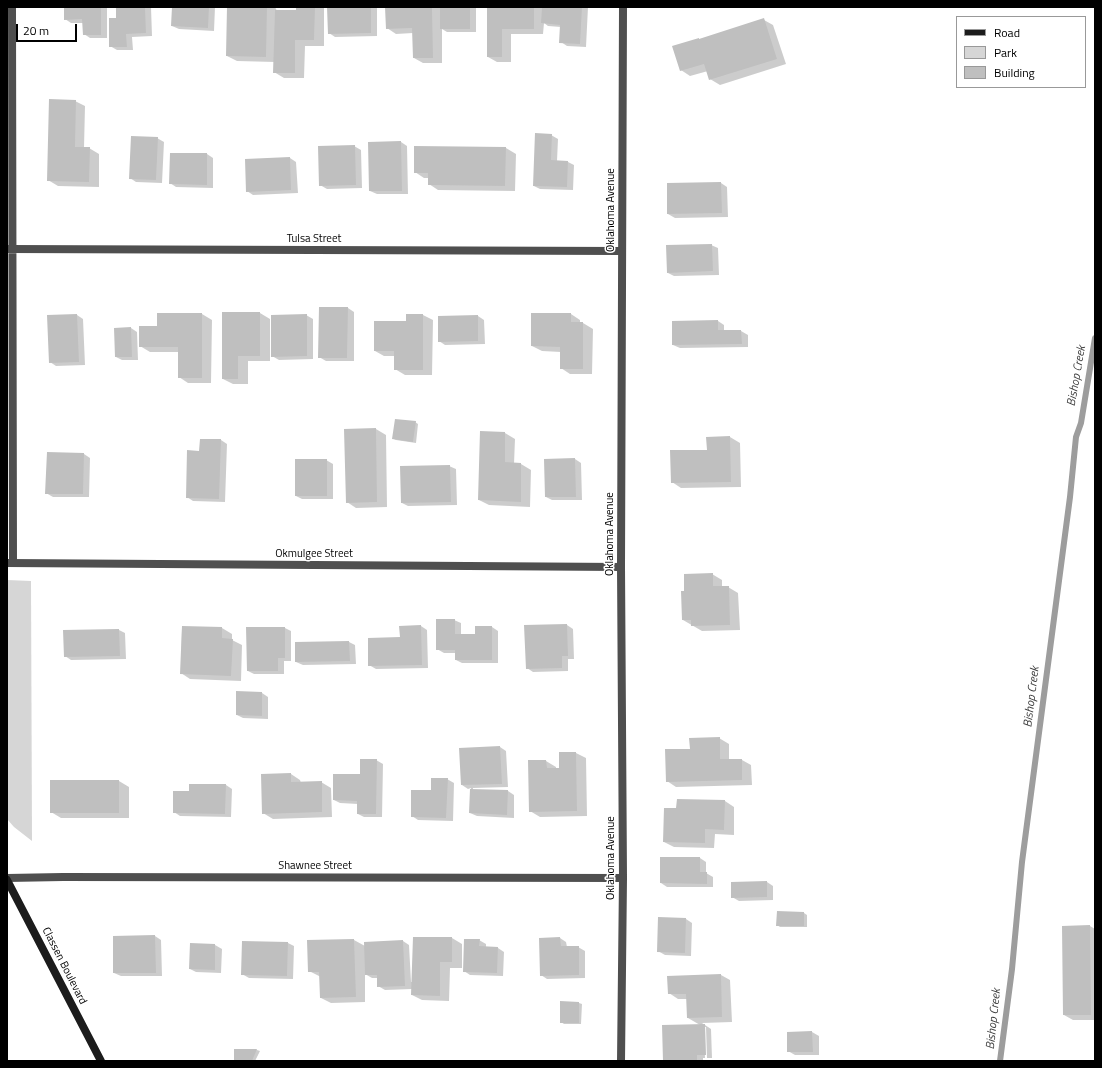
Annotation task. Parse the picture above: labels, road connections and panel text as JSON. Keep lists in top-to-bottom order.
{
  "streets": {
    "main road": ["Classen Boulevard"],
    "street": [
      "Oklahoma Avenue",
      "Tulsa Street",
      "Okmulgee Street",
      "Shawnee Street"
    ]
  },
  "crossings": [
    ["Oklahoma Avenue", "Tulsa Street"],
    ["Oklahoma Avenue", "Okmulgee Street"],
    ["Oklahoma Avenue", "Shawnee Street"],
    ["Shawnee Street", "Classen Boulevard"]
  ],
  "water": ["Bishop Creek"],
  "legend": ["Road", "Park", "Building"],
  "scale_bar": "20 m"
}
